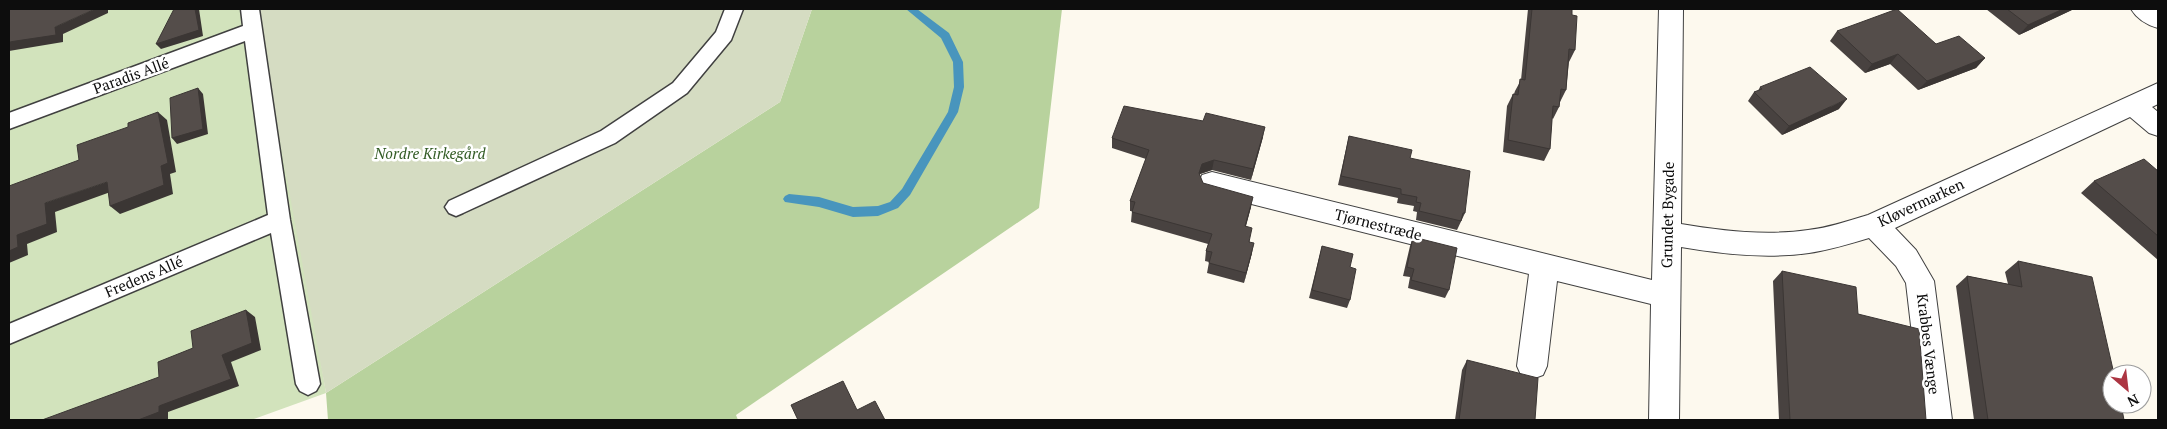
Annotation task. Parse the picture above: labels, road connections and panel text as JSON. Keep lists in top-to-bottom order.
{
  "streets": {
    "street": [
      "Kløvermarken",
      "Grundet Bygade",
      "Tjørnestræde",
      "Krabbes Vænge"
    ],
    "lane": ["Paradis Allé", "Fredens Allé"]
  },
  "crossings": [
    ["Kløvermarken", "Grundet Bygade"],
    ["Kløvermarken", "Krabbes Vænge"],
    ["Grundet Bygade", "Tjørnestræde"]
  ],
  "parks": ["Nordre Kirkegård"],
  "north": "bottom right"
}
